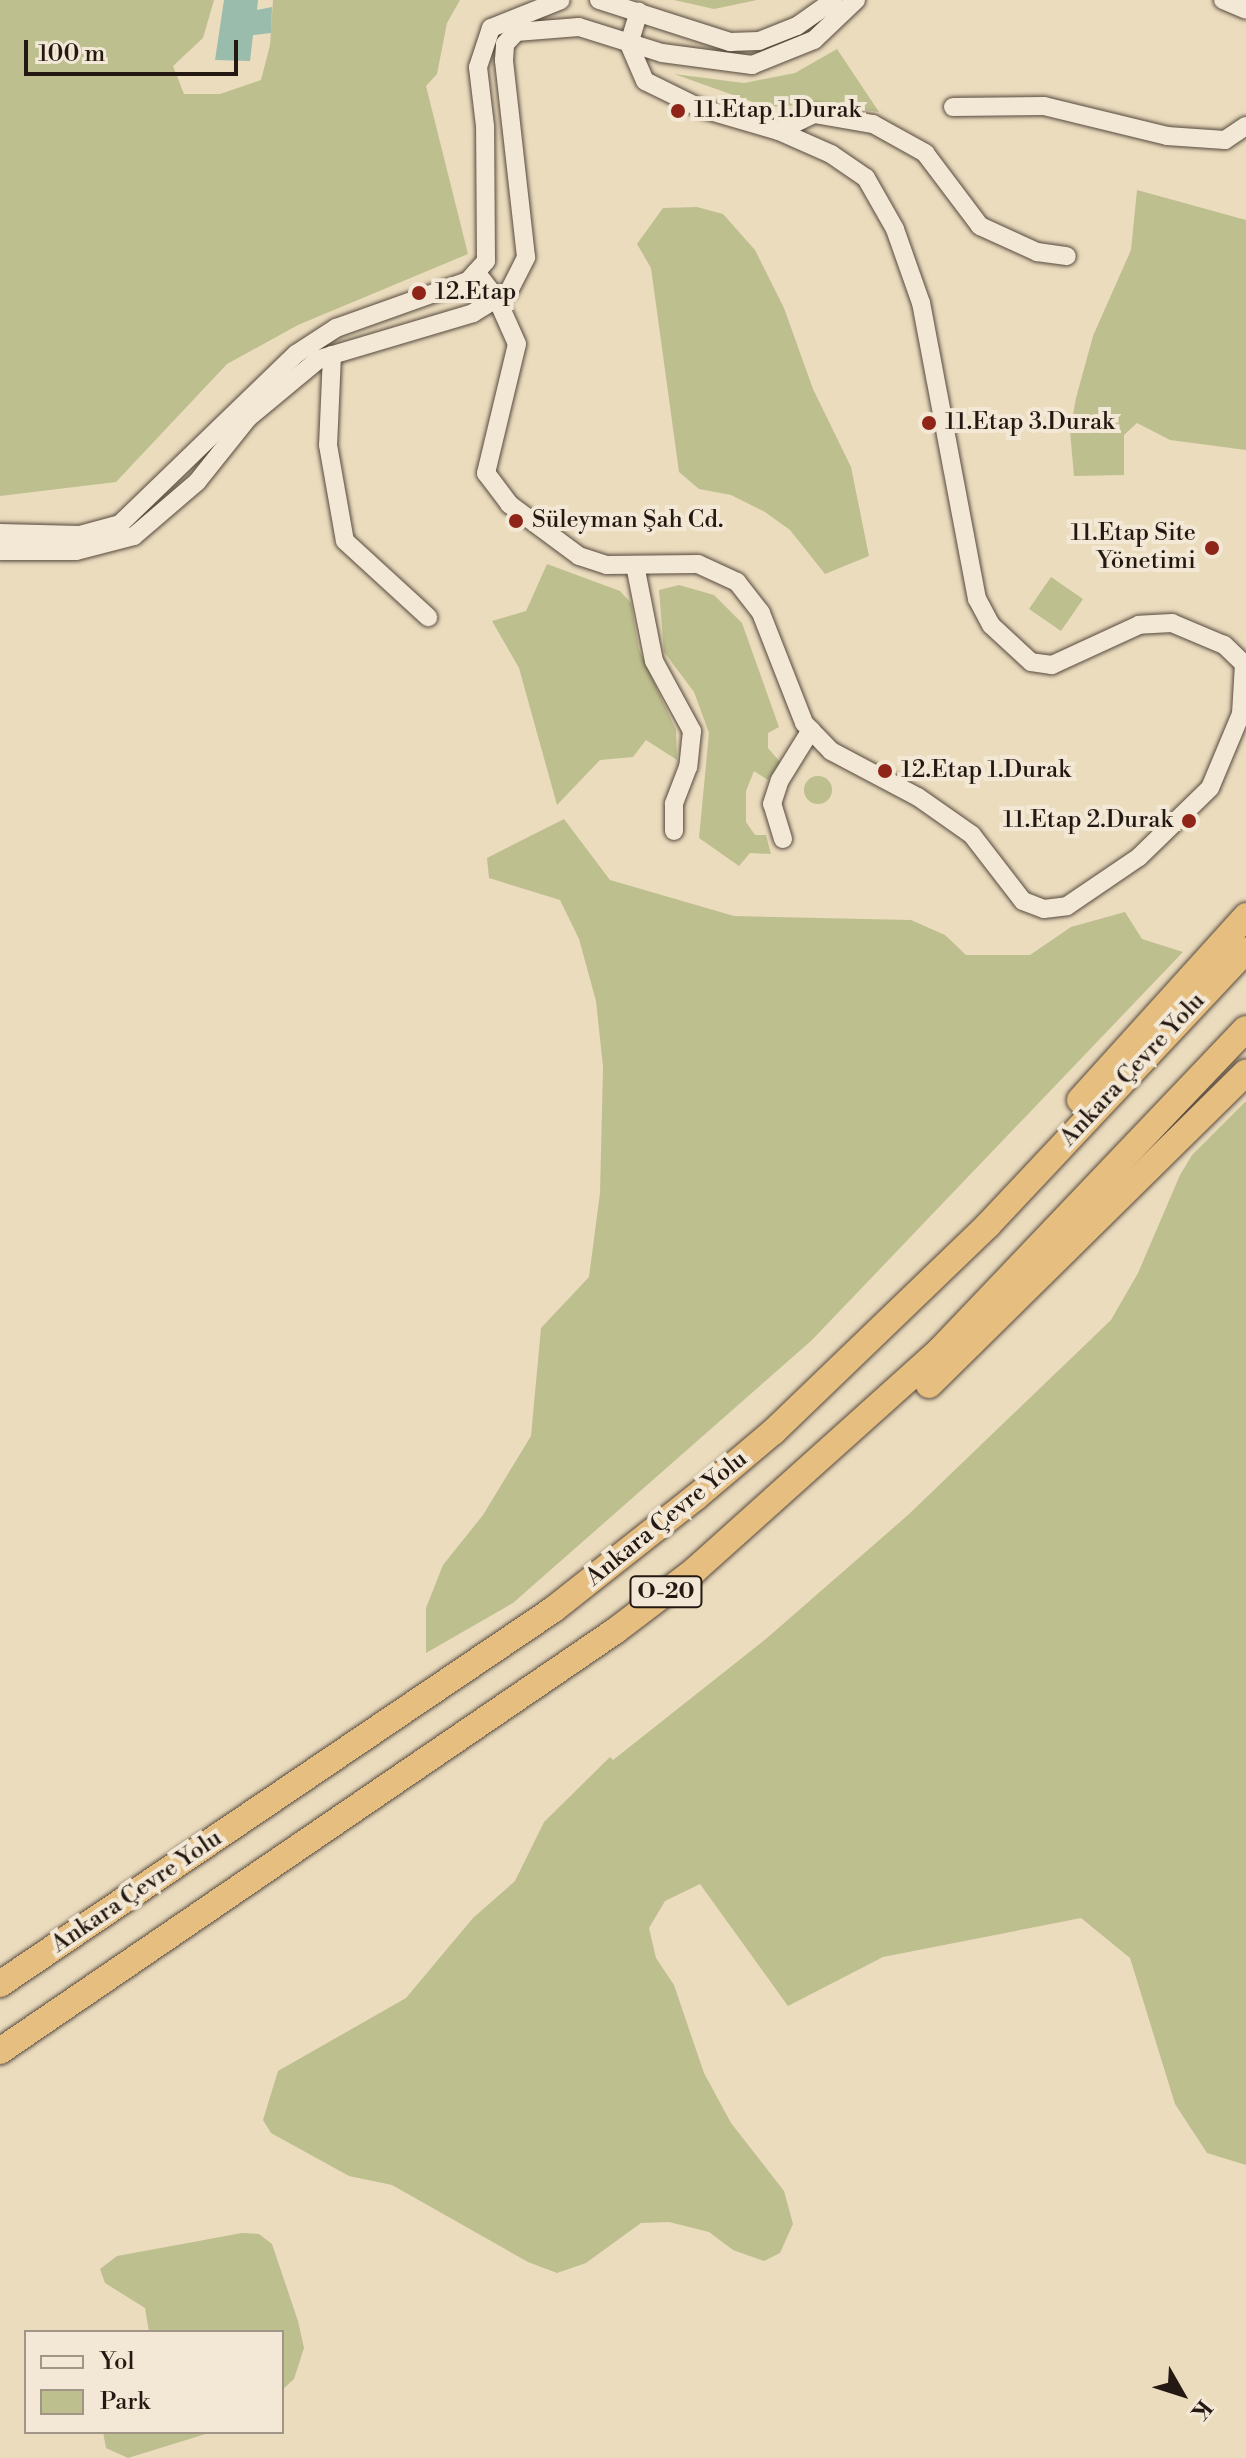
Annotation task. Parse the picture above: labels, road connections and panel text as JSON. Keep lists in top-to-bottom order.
{
  "streets": {
    "highway": ["Ankara Çevre Yolu", "O-20"]
  },
  "places": [
    "11.Etap 1.Durak",
    "12.Etap",
    "11.Etap 3.Durak",
    "Süleyman Şah Cd.",
    "11.Etap Site Yönetimi",
    "12.Etap 1.Durak",
    "11.Etap 2.Durak"
  ],
  "legend": ["Yol", "Park"],
  "scale_bar": "100 m",
  "north": "bottom right"
}
